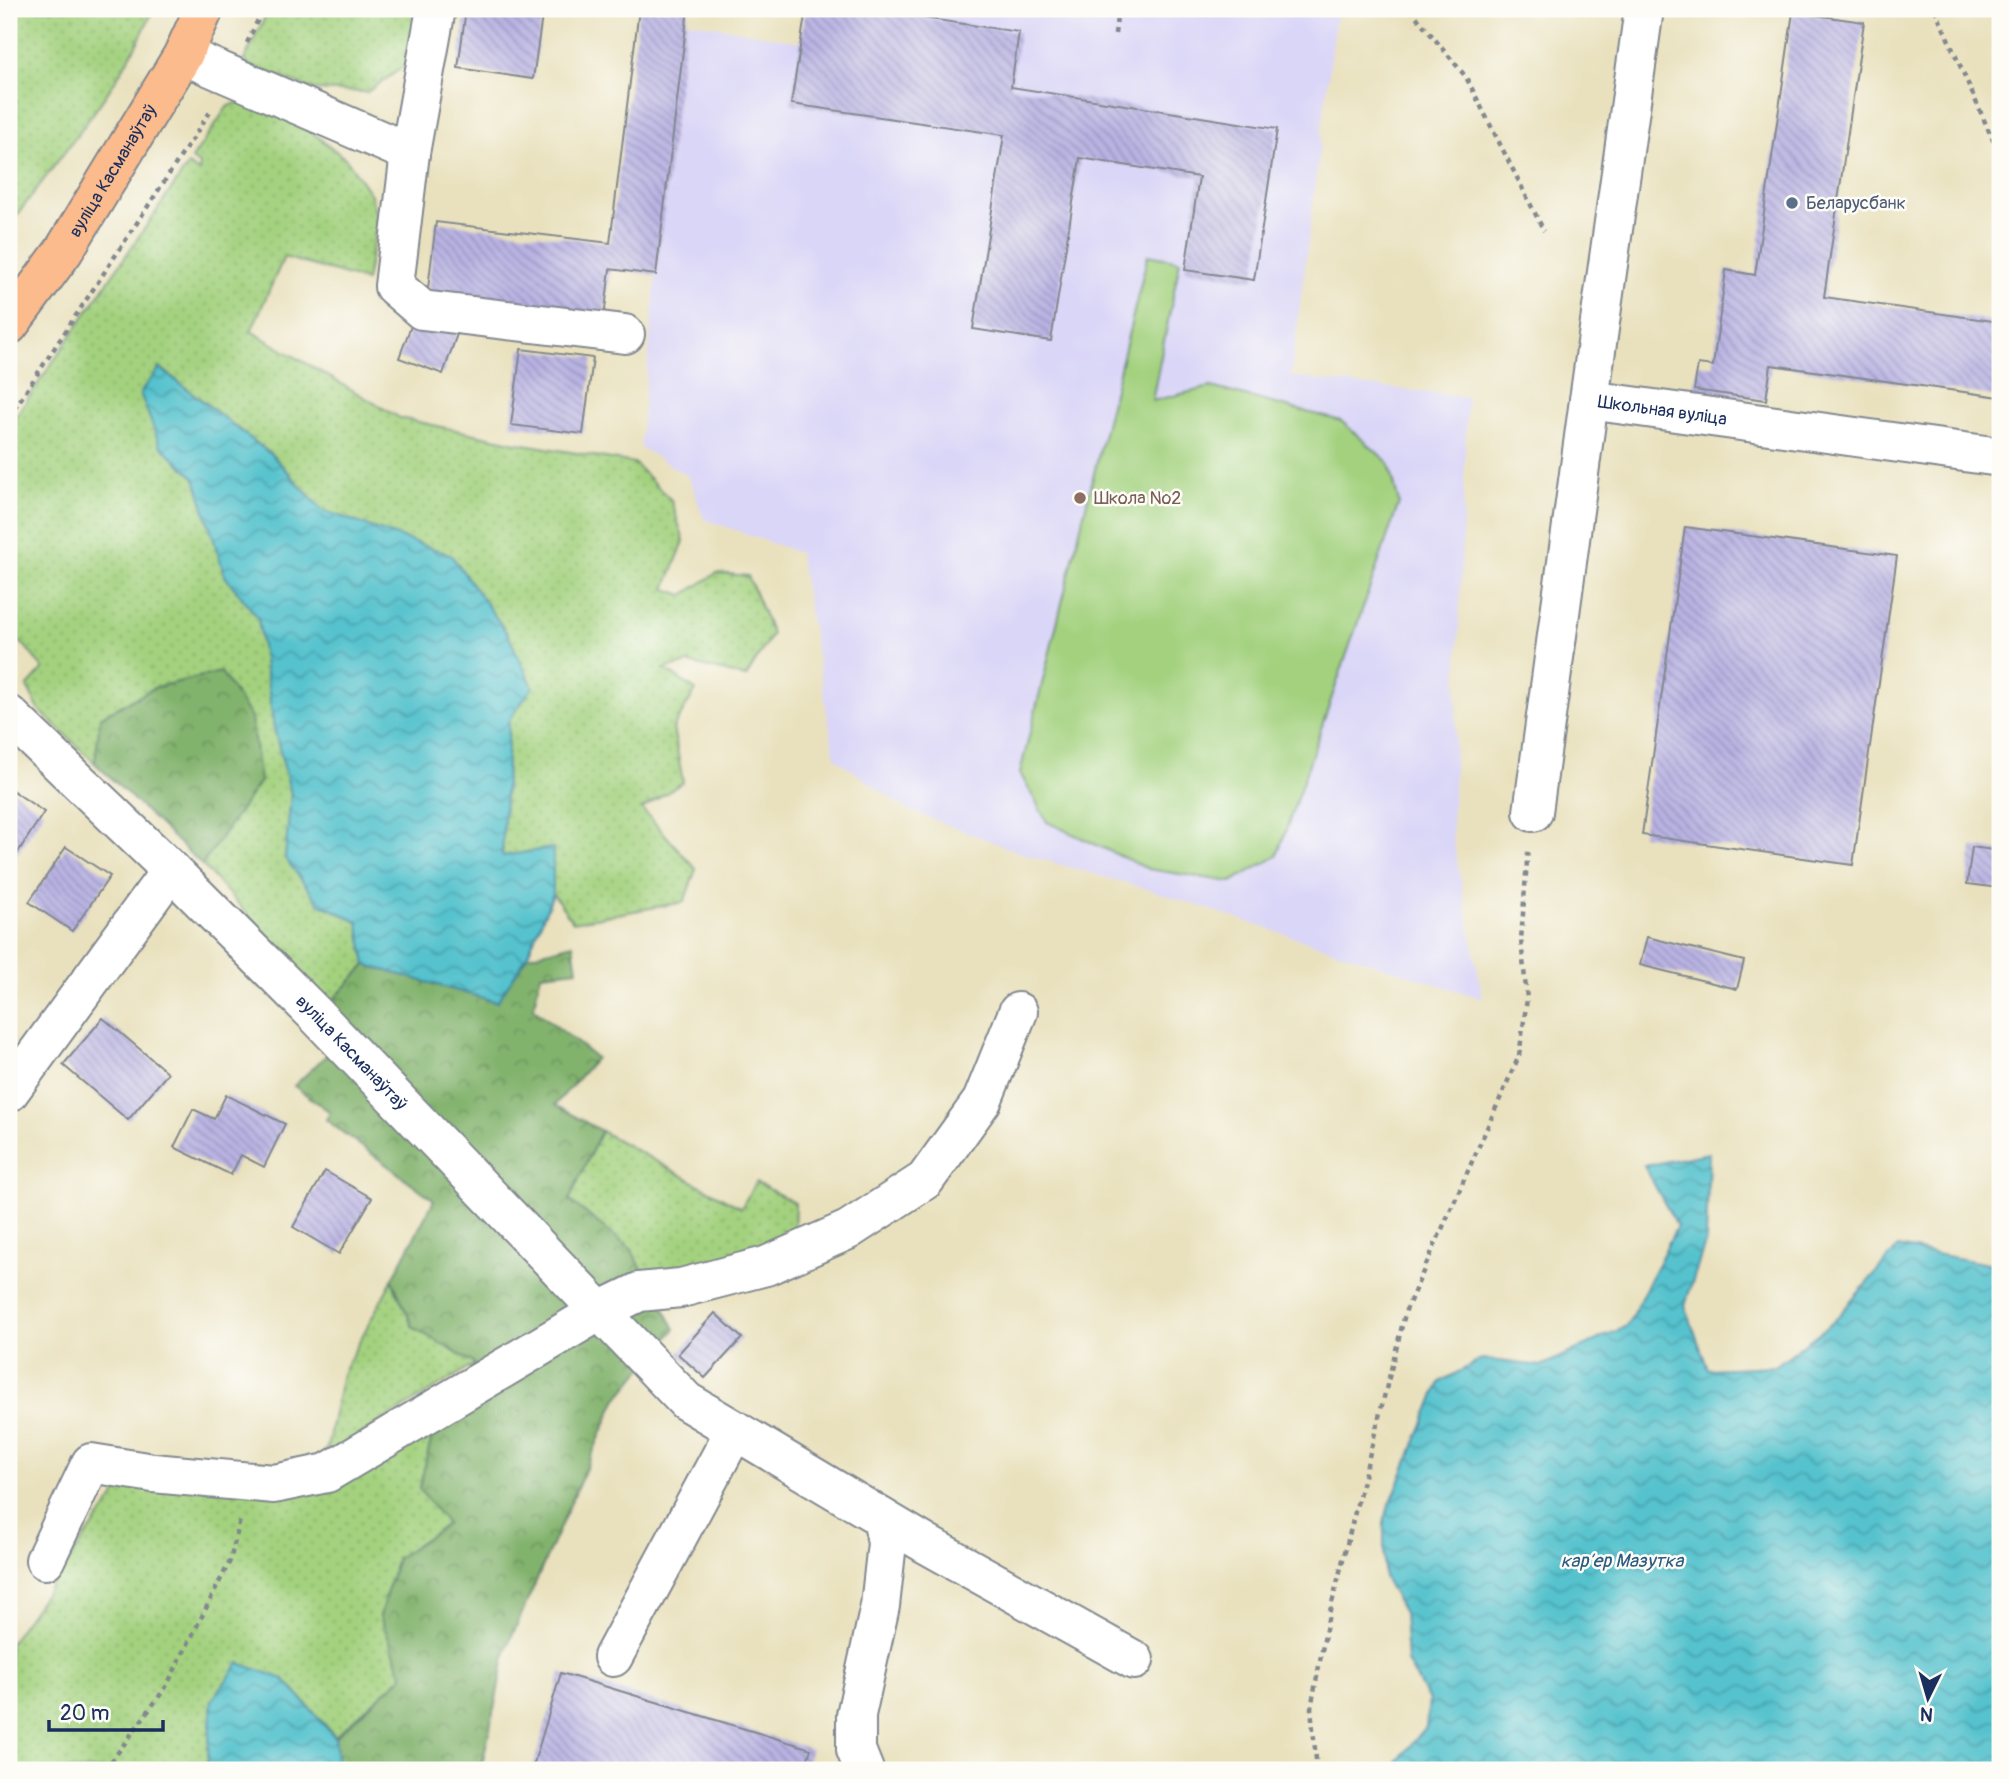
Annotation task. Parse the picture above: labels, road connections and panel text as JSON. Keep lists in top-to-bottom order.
{
  "streets": {
    "main road": ["вуліца Касманаўтаў"],
    "street": ["Школьная вуліца"]
  },
  "water": ["карʼер Мазутка"],
  "places": ["Беларусбанк", "Школа №2"],
  "scale_bar": "20 m",
  "north": "bottom"
}
